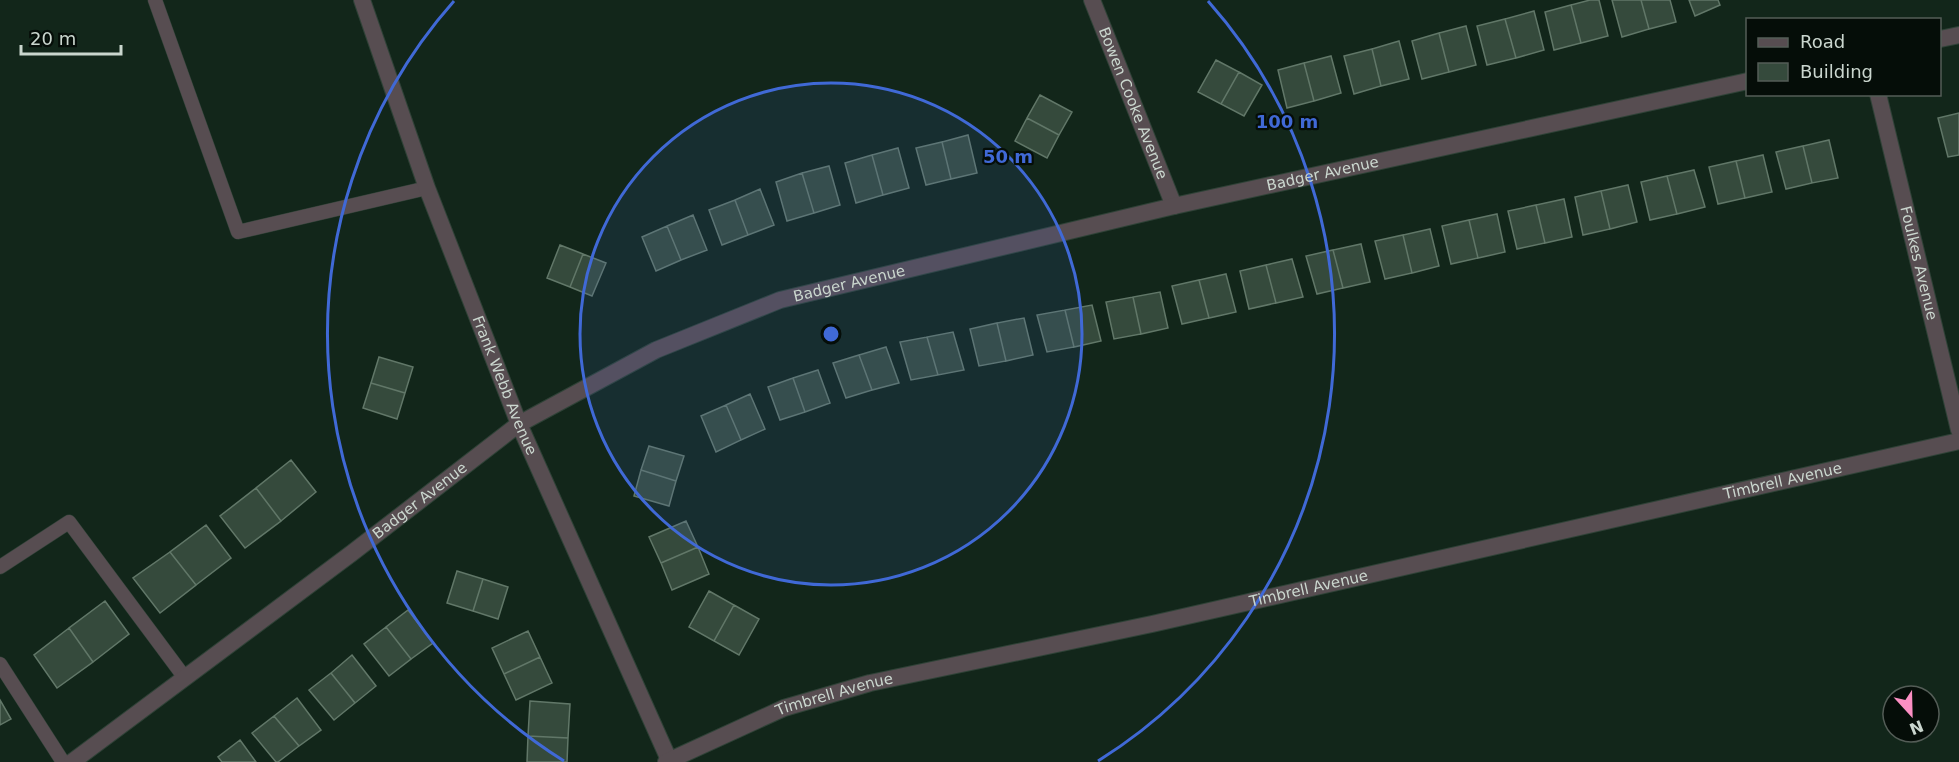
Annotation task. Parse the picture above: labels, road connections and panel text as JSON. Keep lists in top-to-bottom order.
{
  "streets": {
    "street": [
      "Bowen Cooke Avenue",
      "Badger Avenue",
      "Foulkes Avenue",
      "Frank Webb Avenue",
      "Timbrell Avenue"
    ]
  },
  "crossings": [
    ["Bowen Cooke Avenue", "Badger Avenue"],
    ["Badger Avenue", "Frank Webb Avenue"],
    ["Frank Webb Avenue", "Timbrell Avenue"]
  ],
  "legend": ["Road", "Building"],
  "scale_bar": "20 m",
  "north": "bottom",
  "rings": ["100 m", "50 m"]
}
